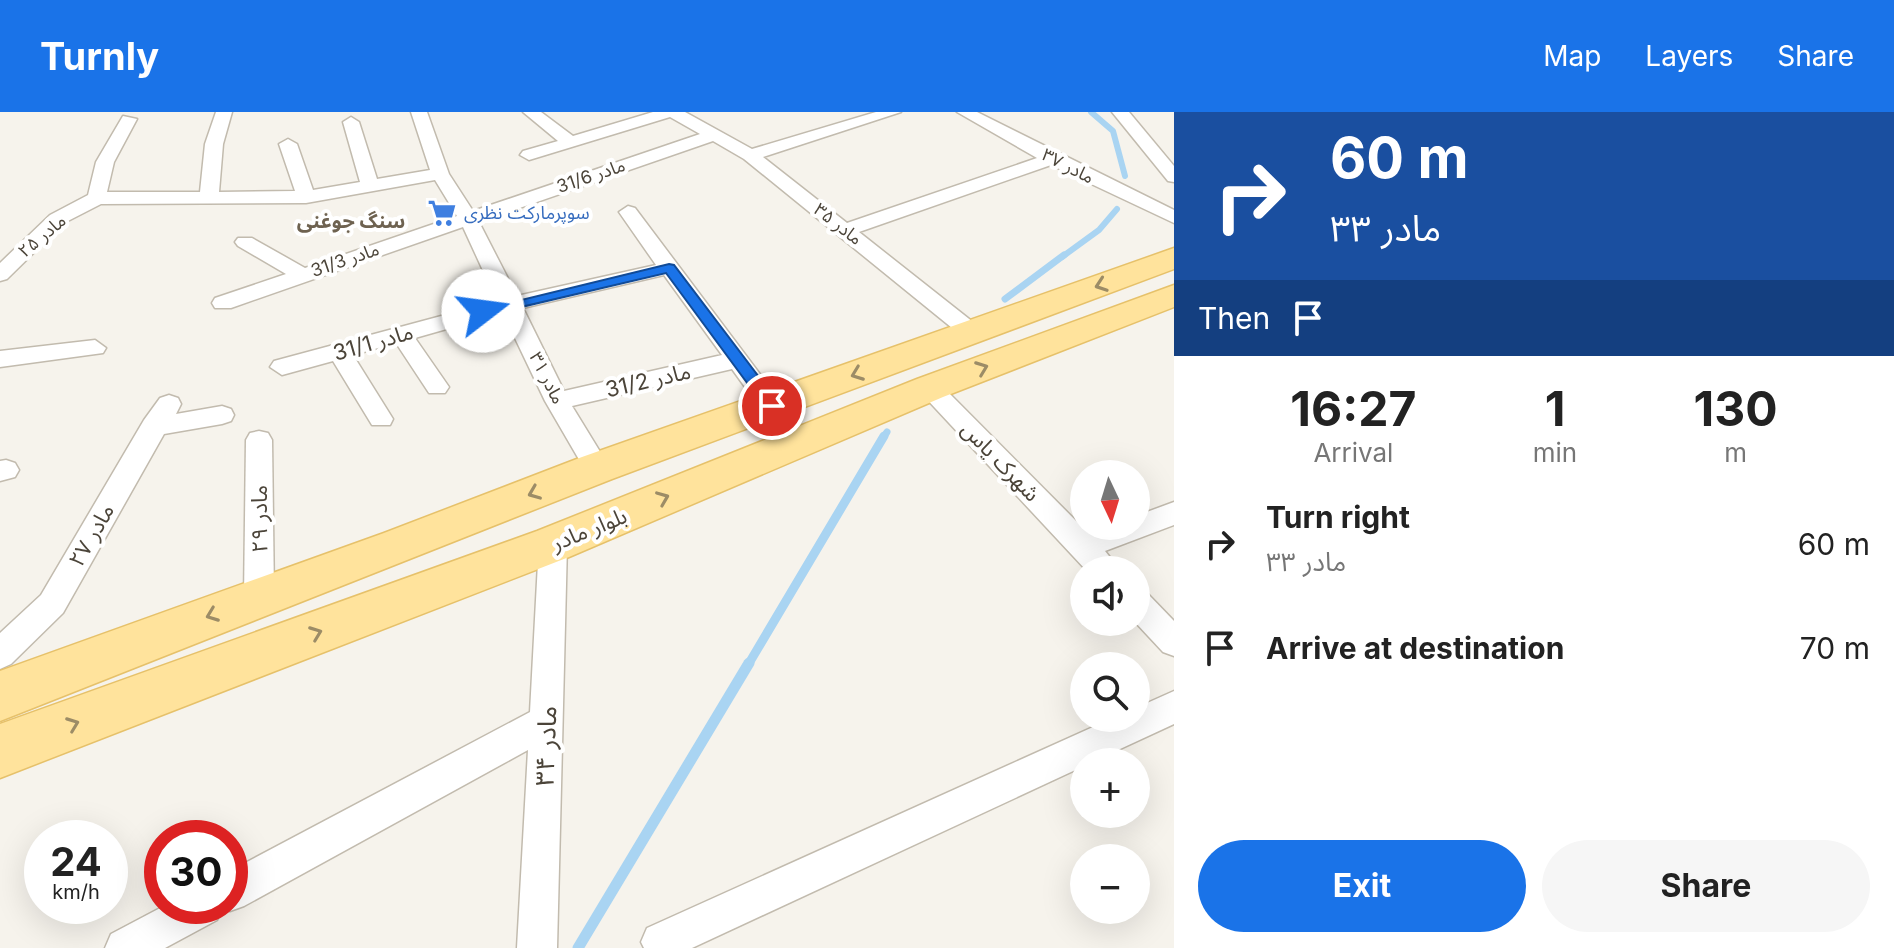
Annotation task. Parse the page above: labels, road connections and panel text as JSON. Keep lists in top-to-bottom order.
{
  "streets": {
    "main road": ["بلوار مادر"],
    "street": [
      "مادر ۳۷",
      "مادر 31/6",
      "مادر ۳۵",
      "مادر ۲۵",
      "مادر 31/3",
      "مادر 31/1",
      "مادر ۳۱",
      "مادر 31/2",
      "شهرک یاس",
      "مادر ۲۹",
      "مادر ۲۷",
      "مادر ۳۴"
    ]
  },
  "crossings": [
    ["مادر 31/6", "مادر ۳۵"],
    ["مادر 31/6", "مادر 31/3"],
    ["مادر 31/6", "مادر ۳۱"],
    ["مادر ۳۵", "بلوار مادر"],
    ["مادر 31/3", "مادر ۳۱"],
    ["مادر 31/1", "مادر ۳۱"],
    ["مادر ۳۱", "مادر 31/2"],
    ["مادر ۳۱", "بلوار مادر"],
    ["شهرک یاس", "بلوار مادر"],
    ["مادر ۲۹", "بلوار مادر"],
    ["بلوار مادر", "مادر ۳۴"]
  ],
  "districts": ["سنگ جوغنی"],
  "places": {
    "supermarket": ["سوپرمارکت نظری"]
  },
  "north": "bottom",
  "page": {
    "header": "Turnly",
    "nav": ["Map", "Layers", "Share"],
    "turn": ["60 m", "مادر ۳۳"],
    "then": "Then",
    "eta": [
      "16:27",
      "Arrival",
      "1",
      "min",
      "130",
      "m"
    ],
    "map_buttons": ["+", "−"],
    "list": [
      {
        "name": "Turn right",
        "note": "مادر ۳۳",
        "value": "60 m"
      },
      {
        "name": "Arrive at destination",
        "value": "70 m"
      }
    ],
    "speed": "24 km/h",
    "limit": "30",
    "buttons": ["Exit", "Share"]
  }
}
